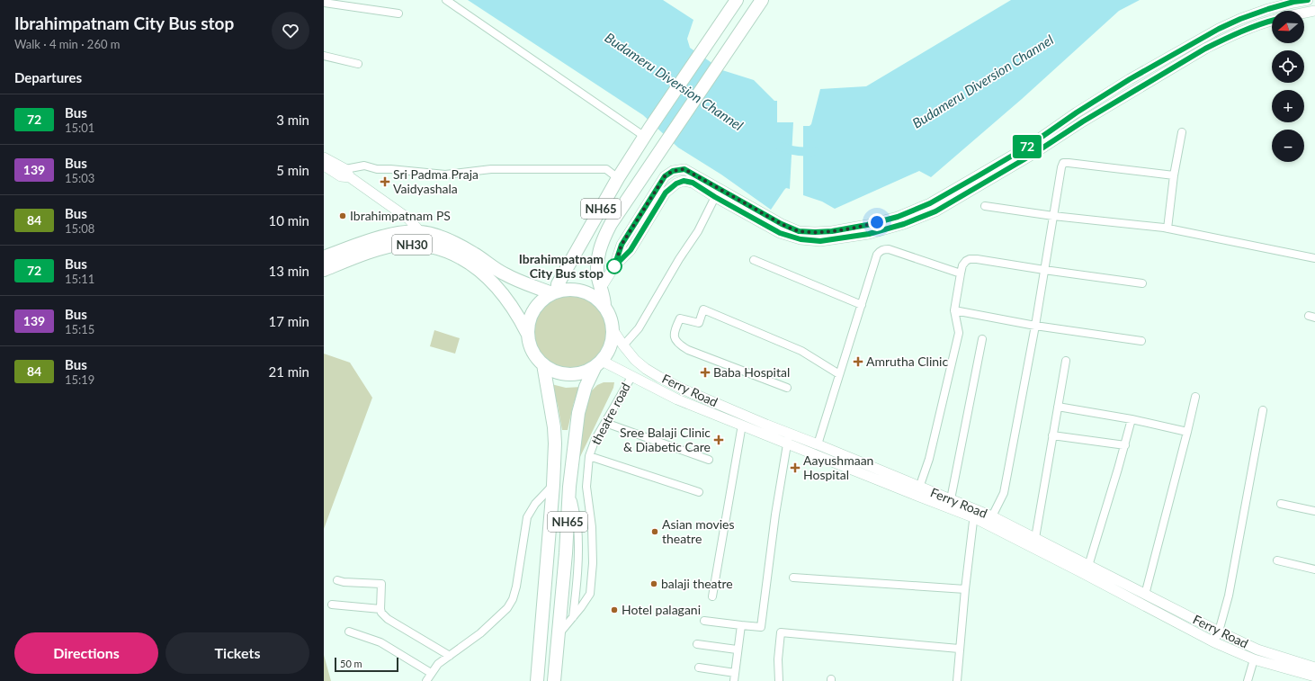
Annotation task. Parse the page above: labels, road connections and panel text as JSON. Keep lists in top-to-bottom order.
{
  "streets": {
    "highway": ["NH65", "NH30"],
    "street": ["Ferry Road", "theatre road"]
  },
  "crossings": [
    ["NH65", "NH30"],
    ["NH65", "Ferry Road"],
    ["NH65", "theatre road"],
    ["NH30", "Ferry Road"],
    ["Ferry Road", "theatre road"]
  ],
  "water": ["Budameru Diversion Channel"],
  "places": {
    "health": [
      "Sri Padma Praja Vaidyashala",
      "Amrutha Clinic",
      "Baba Hospital",
      "Sree Balaji Clinic & Diabetic Care",
      "Aayushmaan Hospital"
    ],
    "other": [
      "Ibrahimpatnam PS",
      "Ibrahimpatnam City Bus stop",
      "Asian movies theatre",
      "balaji theatre",
      "Hotel palagani"
    ]
  },
  "lines": ["bus line 72"],
  "scale_bar": "50 m",
  "north": "left",
  "page": {
    "heading": [
      ["Ibrahimpatnam City Bus stop", "Walk · 4 min · 260 m"],
      "Departures"
    ],
    "on_map": "72",
    "map_buttons": ["+", "−"],
    "list": [
      {
        "mark": "72",
        "name": "Bus",
        "note": "15:01",
        "value": "3 min"
      },
      {
        "mark": "139",
        "name": "Bus",
        "note": "15:03",
        "value": "5 min"
      },
      {
        "mark": "84",
        "name": "Bus",
        "note": "15:08",
        "value": "10 min"
      },
      {
        "mark": "72",
        "name": "Bus",
        "note": "15:11",
        "value": "13 min"
      },
      {
        "mark": "139",
        "name": "Bus",
        "note": "15:15",
        "value": "17 min"
      },
      {
        "mark": "84",
        "name": "Bus",
        "note": "15:19",
        "value": "21 min"
      }
    ],
    "buttons": ["Directions", "Tickets"],
    "scale": "50 m"
  }
}
